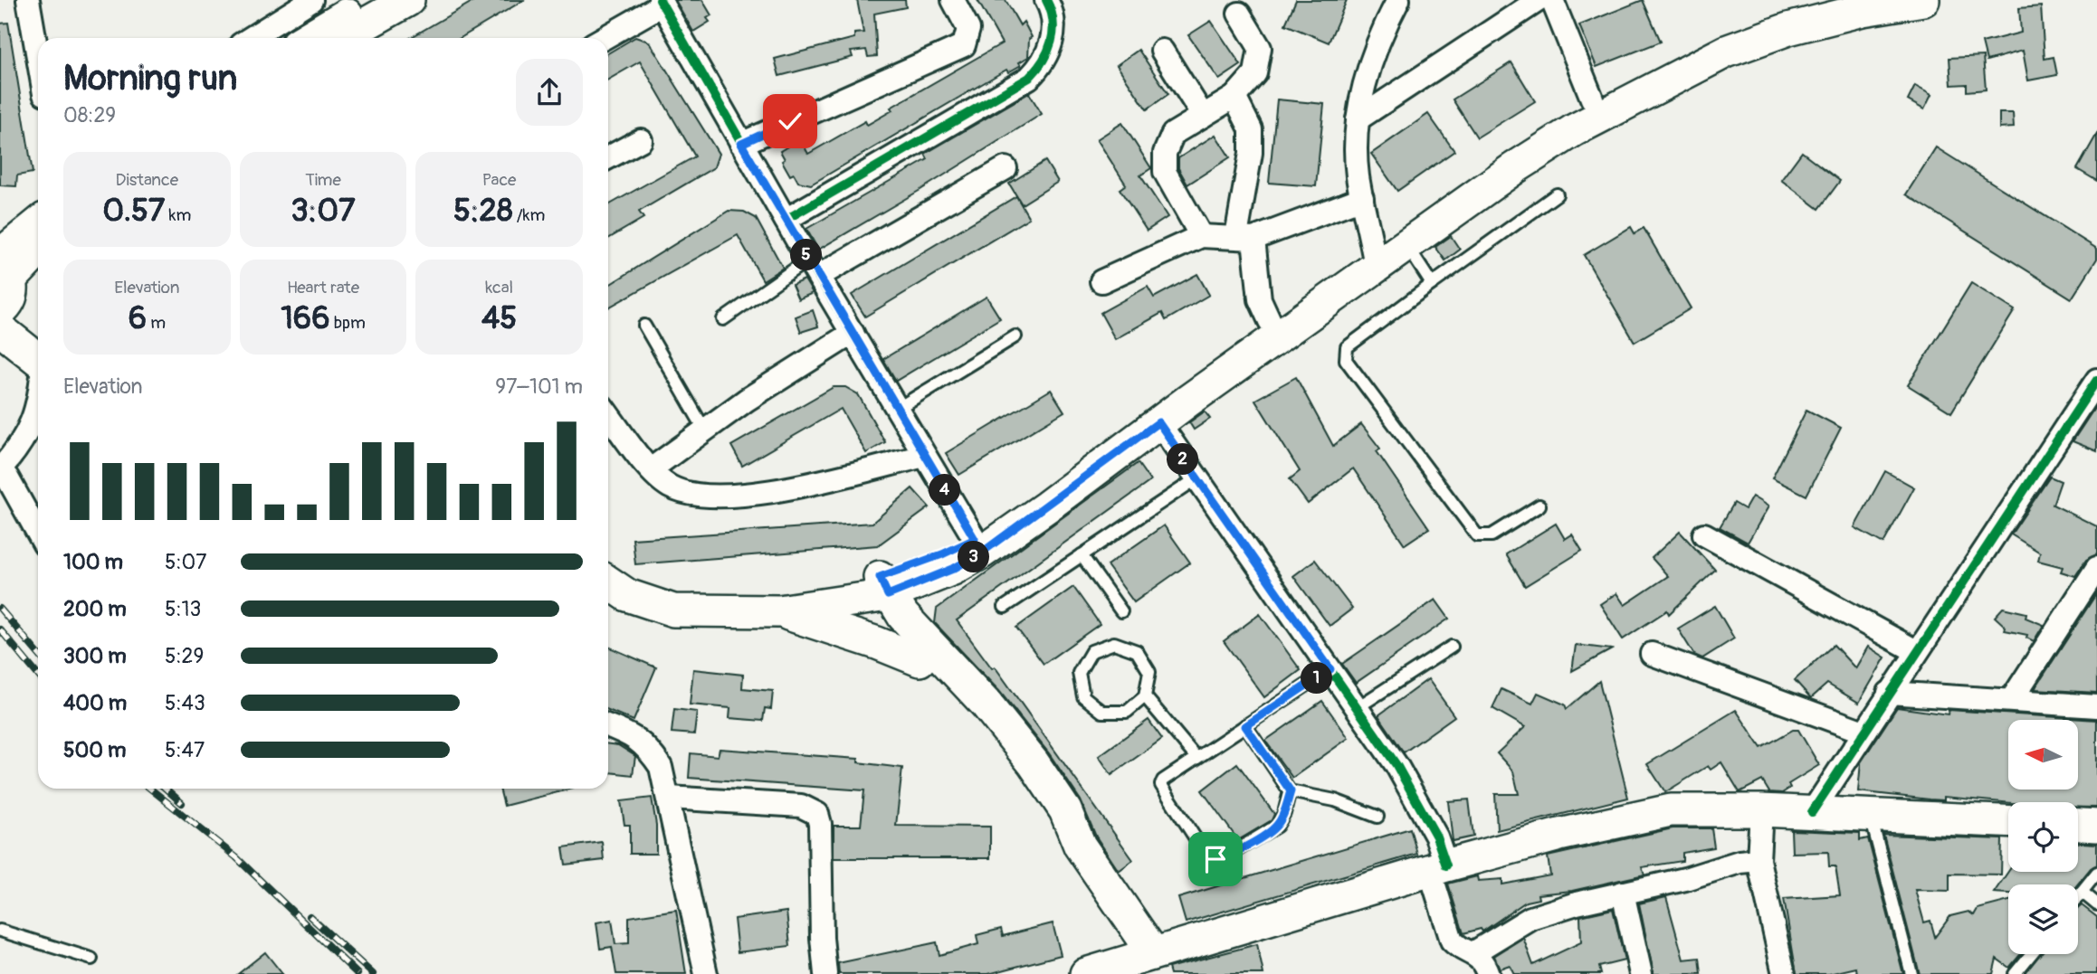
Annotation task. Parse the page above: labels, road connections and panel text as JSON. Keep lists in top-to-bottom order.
{
  "north": "left",
  "page": {
    "heading": ["Morning run", "08:29"],
    "stats": [
      ["Distance", "0.57 km"],
      ["Time", "3:07"],
      ["Pace", "5:28 /km"],
      ["Elevation", "6 m"],
      ["Heart rate", "166 bpm"],
      ["kcal", "45"]
    ],
    "pins": [
      "5",
      "2",
      "4",
      "3",
      "1"
    ],
    "chart": ["Elevation", "97–101 m"],
    "list": [
      {
        "name": "100 m",
        "note": "5:07"
      },
      {
        "name": "200 m",
        "note": "5:13"
      },
      {
        "name": "300 m",
        "note": "5:29"
      },
      {
        "name": "400 m",
        "note": "5:43"
      },
      {
        "name": "500 m",
        "note": "5:47"
      }
    ]
  }
}
